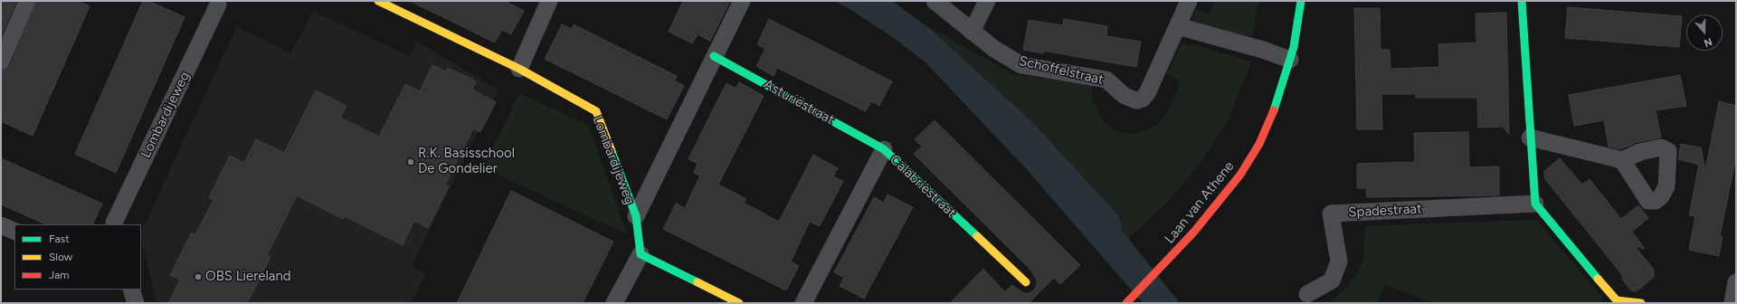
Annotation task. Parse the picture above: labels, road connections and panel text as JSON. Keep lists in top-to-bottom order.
{
  "streets": {
    "street": [
      "Schoffelstraat",
      "Asturiëstraat",
      "Lombardijeweg",
      "Calabriëstraat",
      "Laan van Athene",
      "Spadestraat"
    ]
  },
  "crossings": [
    ["Asturiëstraat", "Calabriëstraat"]
  ],
  "places": ["R.K. Basisschool De Gondelier", "OBS Liereland"],
  "legend": ["Fast", "Slow", "Jam"],
  "north": "bottom"
}
